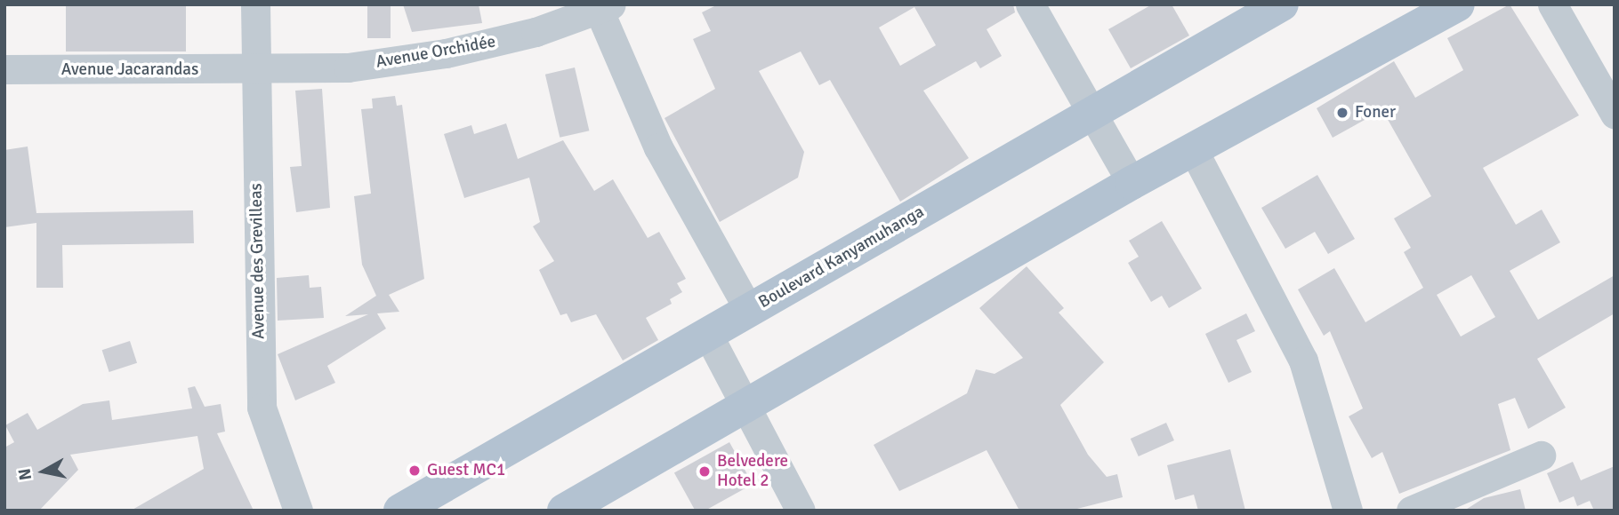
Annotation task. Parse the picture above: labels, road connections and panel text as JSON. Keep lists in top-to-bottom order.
{
  "streets": {
    "main road": ["Boulevard Kanyamuhanga"],
    "street": ["Avenue Orchidée", "Avenue Jacarandas", "Avenue des Grevilleas"]
  },
  "crossings": [
    ["Avenue Orchidée", "Avenue Jacarandas"],
    ["Avenue Orchidée", "Avenue des Grevilleas"],
    ["Avenue Jacarandas", "Avenue des Grevilleas"]
  ],
  "places": ["Foner", "Guest MC1", "Belvedere Hotel 2"],
  "north": "left"
}
